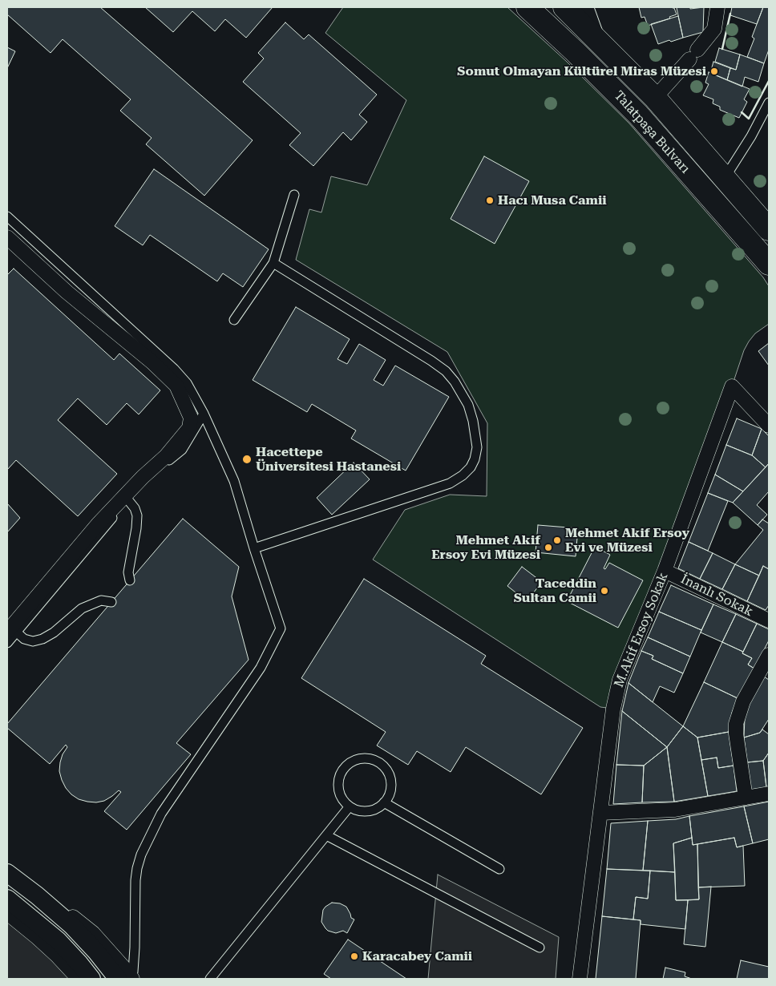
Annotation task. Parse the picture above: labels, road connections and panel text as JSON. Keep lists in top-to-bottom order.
{
  "streets": {
    "main road": ["Talatpaşa Bulvarı"],
    "street": ["İnanlı Sokak", "M.Akif Ersoy Sokak"]
  },
  "crossings": [
    ["İnanlı Sokak", "M.Akif Ersoy Sokak"]
  ],
  "places": [
    "Somut Olmayan Kültürel Miras Müzesi",
    "Hacı Musa Camii",
    "Hacettepe Üniversitesi Hastanesi",
    "Mehmet Akif Ersoy Evi ve Müzesi",
    "Mehmet Akif Ersoy Evi Müzesi",
    "Taceddin Sultan Camii",
    "Karacabey Camii"
  ]
}
